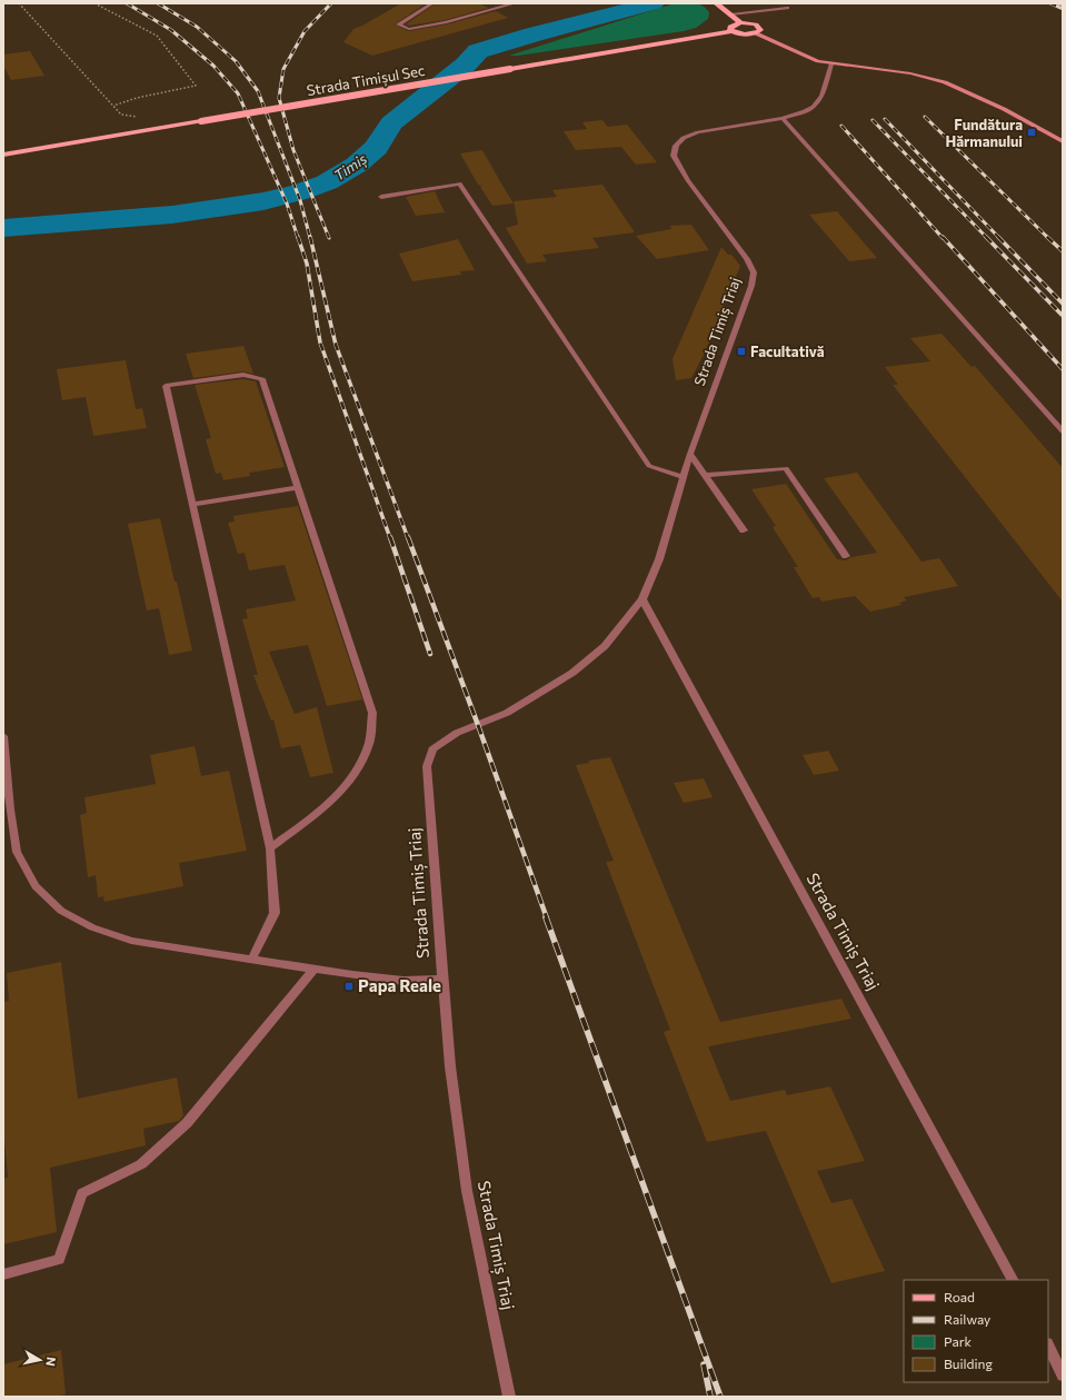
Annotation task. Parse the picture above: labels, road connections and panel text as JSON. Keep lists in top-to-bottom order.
{
  "streets": {
    "main road": ["Strada Timișul Sec"],
    "lane": ["Strada Timiș Triaj"]
  },
  "water": ["Timiș"],
  "places": {
    "transit": ["Fundătura Hărmanului", "Facultativă", "Papa Reale"]
  },
  "legend": [
    "Road",
    "Railway",
    "Park",
    "Building"
  ],
  "north": "right"
}
